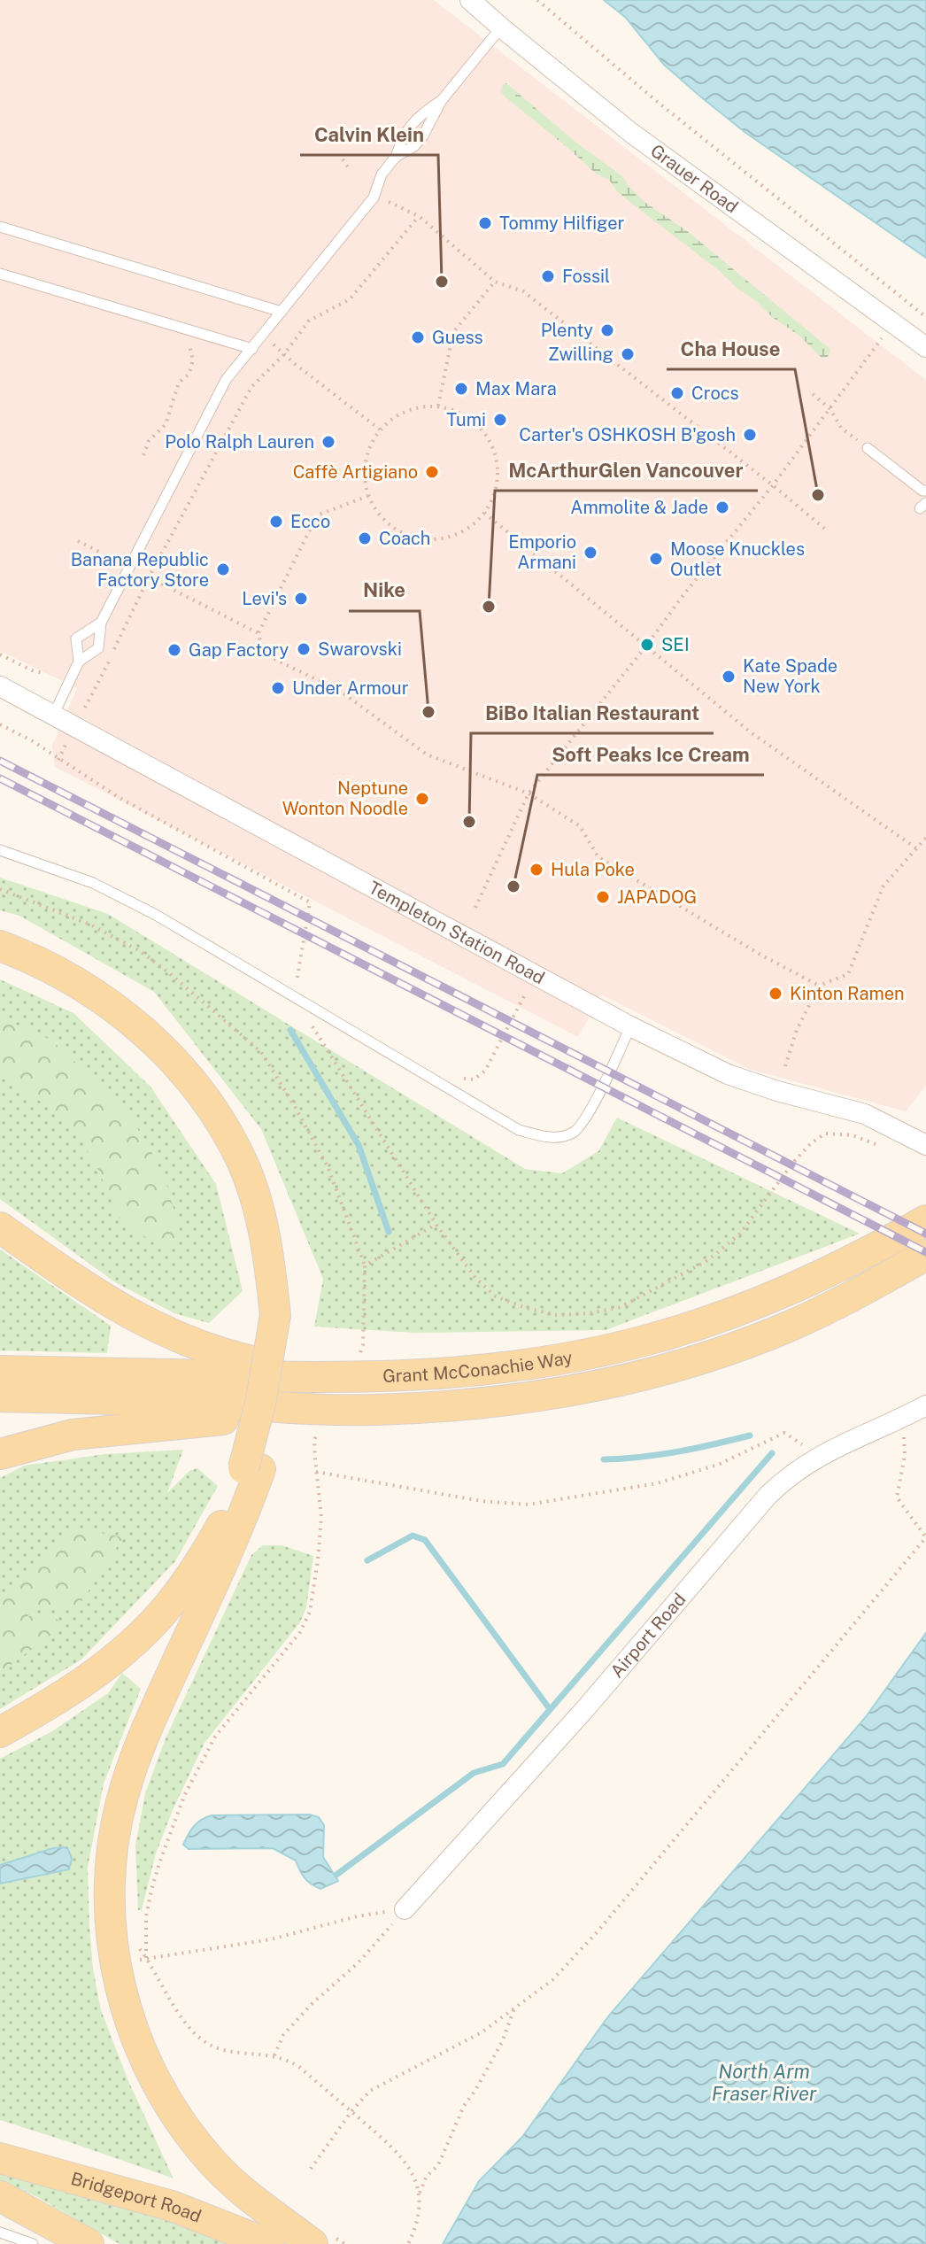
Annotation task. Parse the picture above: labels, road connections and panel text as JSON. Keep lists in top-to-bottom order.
{
  "streets": {
    "main road": ["Grant McConachie Way", "Bridgeport Road"],
    "street": ["Grauer Road", "Templeton Station Road", "Airport Road"]
  },
  "water": ["North Arm Fraser River"],
  "places": [
    "Tommy Hilfiger",
    "Fossil",
    "Calvin Klein",
    "Plenty",
    "Guess",
    "Zwilling",
    "Max Mara",
    "Crocs",
    "Tumi",
    "Carter's OSHKOSH B'gosh",
    "Polo Ralph Lauren",
    "Caffè Artigiano",
    "Cha House",
    "Ammolite & Jade",
    "Ecco",
    "Coach",
    "Emporio Armani",
    "Moose Knuckles Outlet",
    "Banana Republic Factory Store",
    "Levi's",
    "McArthurGlen Vancouver",
    "SEI",
    "Swarovski",
    "Gap Factory",
    "Kate Spade New York",
    "Under Armour",
    "Nike",
    "Neptune Wonton Noodle",
    "BiBo Italian Restaurant",
    "Hula Poke",
    "Soft Peaks Ice Cream",
    "JAPADOG",
    "Kinton Ramen"
  ]
}
